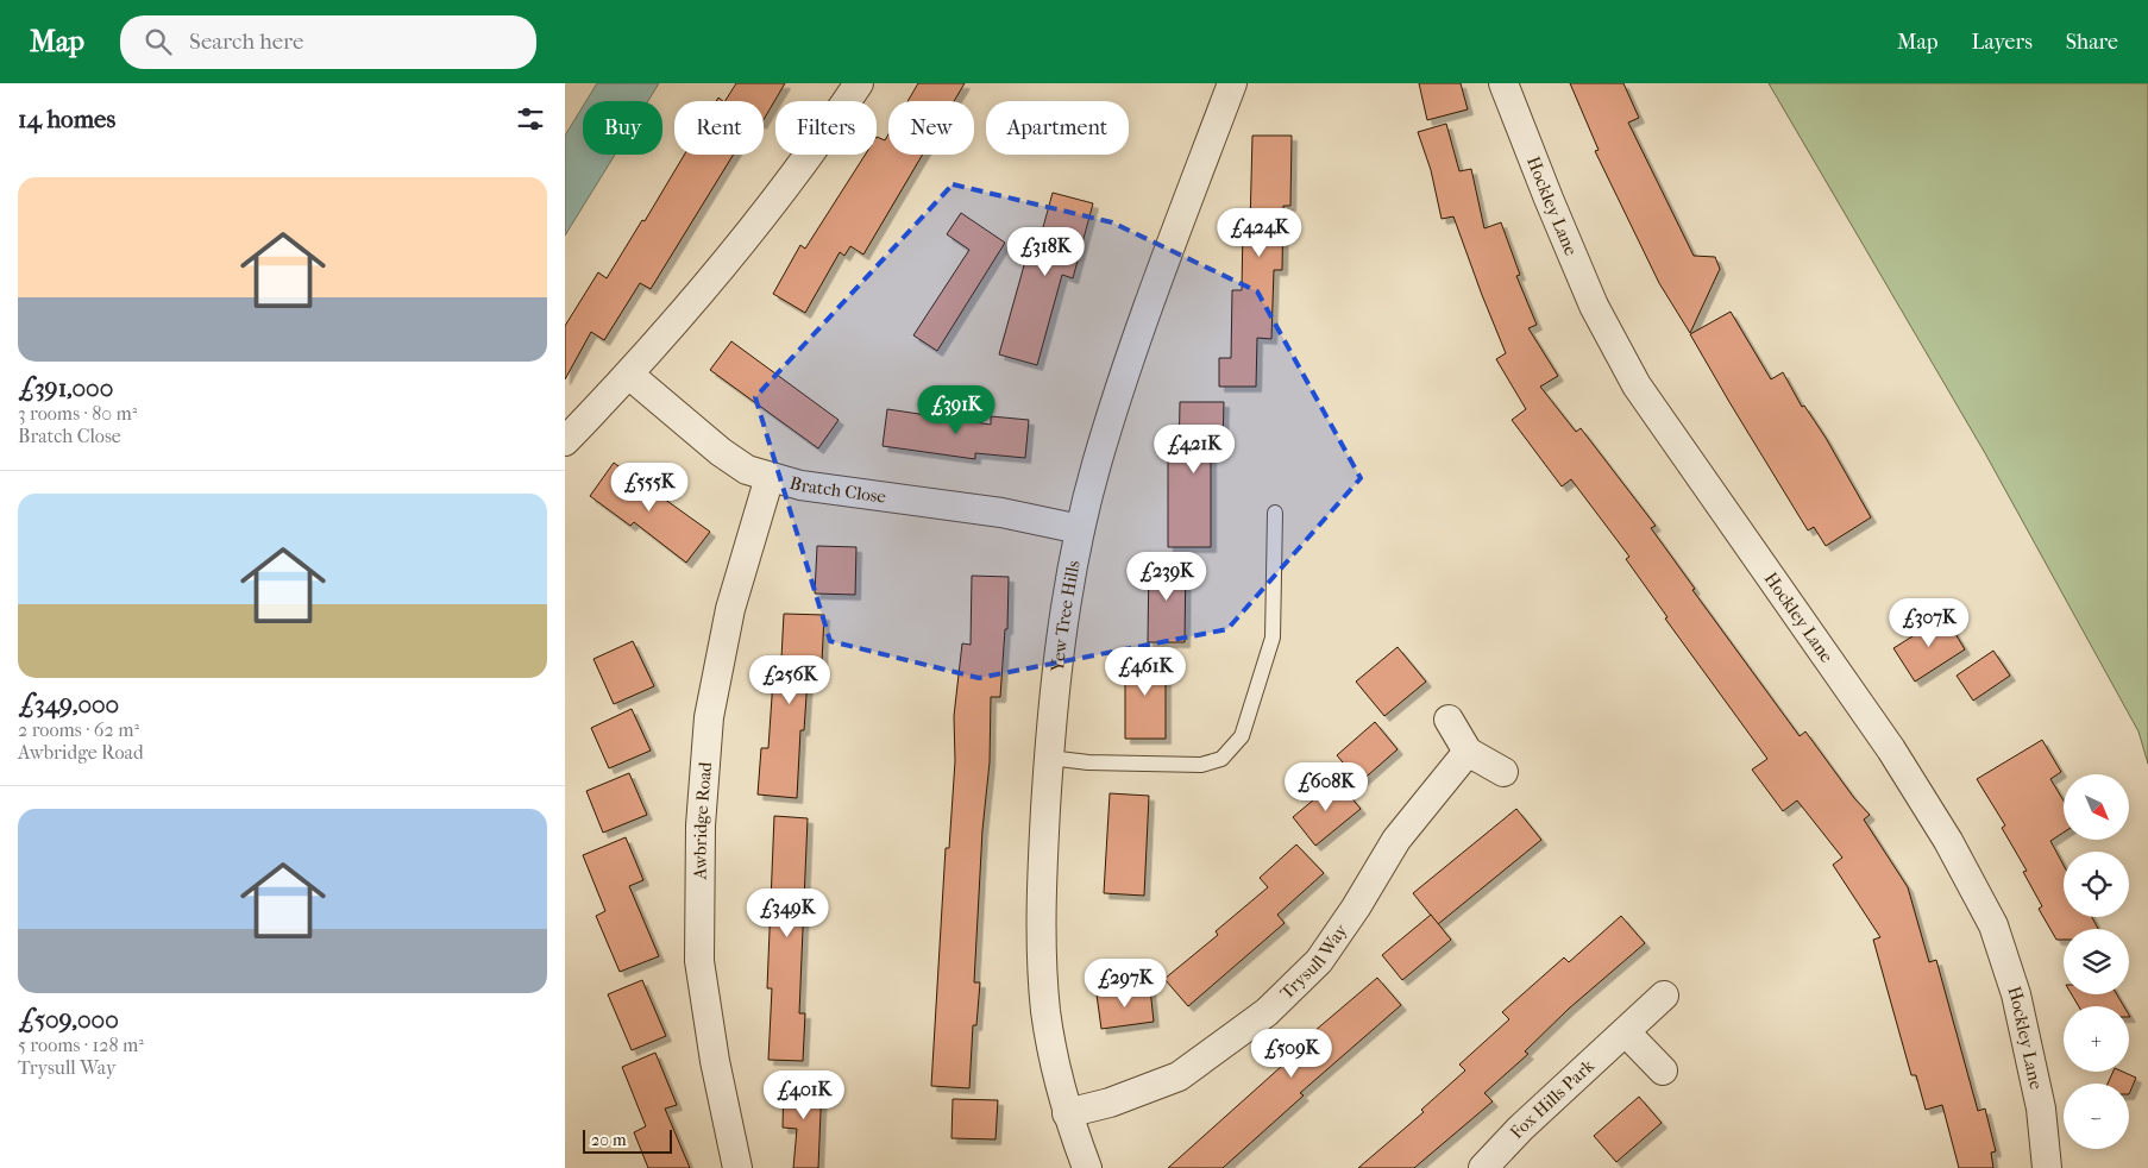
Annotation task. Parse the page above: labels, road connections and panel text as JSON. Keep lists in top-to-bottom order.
{
  "streets": {
    "street": [
      "Hockley Lane",
      "Bratch Close",
      "Yew Tree Hills",
      "Awbridge Road",
      "Trysull Way",
      "Fox Hills Park"
    ]
  },
  "crossings": [
    ["Bratch Close", "Yew Tree Hills"],
    ["Bratch Close", "Awbridge Road"],
    ["Yew Tree Hills", "Trysull Way"]
  ],
  "scale_bar": "20 m",
  "north": "bottom right",
  "page": {
    "header": "Map",
    "search": "Search here",
    "nav": ["Map", "Layers", "Share"],
    "heading": "14 homes",
    "chip": [
      "Buy",
      "Rent",
      "Filters",
      "New",
      "Apartment"
    ],
    "list": [
      {
        "name": "£391,000",
        "note": "3 rooms · 80 m² · Bratch Close"
      },
      {
        "name": "£349,000",
        "note": "2 rooms · 62 m² · Awbridge Road"
      },
      {
        "name": "£509,000",
        "note": "5 rooms · 128 m² · Trysull Way"
      }
    ],
    "price": [
      "£424K",
      "£318K",
      "£391K",
      "£421K",
      "£555K",
      "£239K",
      "£307K",
      "£461K",
      "£256K",
      "£608K",
      "£349K",
      "£297K",
      "£509K",
      "£401K"
    ],
    "map_buttons": ["+", "−"],
    "scale": "20 m"
  }
}
